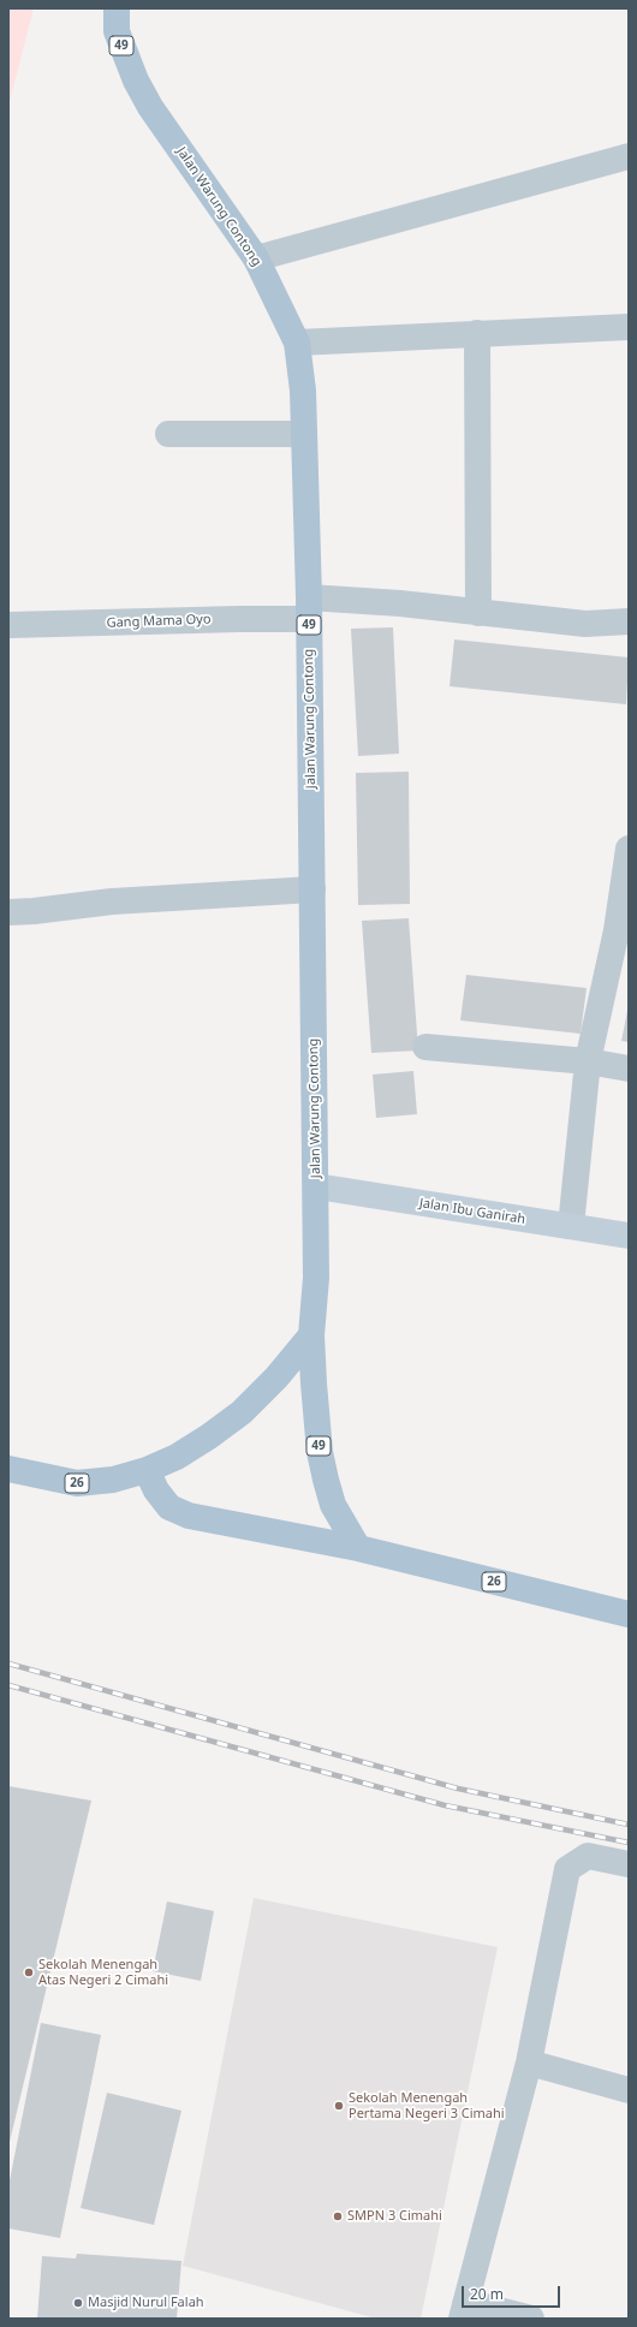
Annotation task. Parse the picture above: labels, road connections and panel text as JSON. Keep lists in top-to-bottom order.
{
  "streets": {
    "main road": [
      "49",
      "Jalan Warung Contong",
      "Jalan Ibu Ganirah",
      "26"
    ],
    "street": ["Gang Mama Oyo"]
  },
  "crossings": [
    ["Jalan Warung Contong", "Gang Mama Oyo"],
    ["Jalan Warung Contong", "Jalan Ibu Ganirah"],
    ["Jalan Warung Contong", "26"]
  ],
  "places": [
    "Sekolah Menengah Atas Negeri 2 Cimahi",
    "Sekolah Menengah Pertama Negeri 3 Cimahi",
    "SMPN 3 Cimahi",
    "Masjid Nurul Falah"
  ],
  "scale_bar": "20 m"
}
